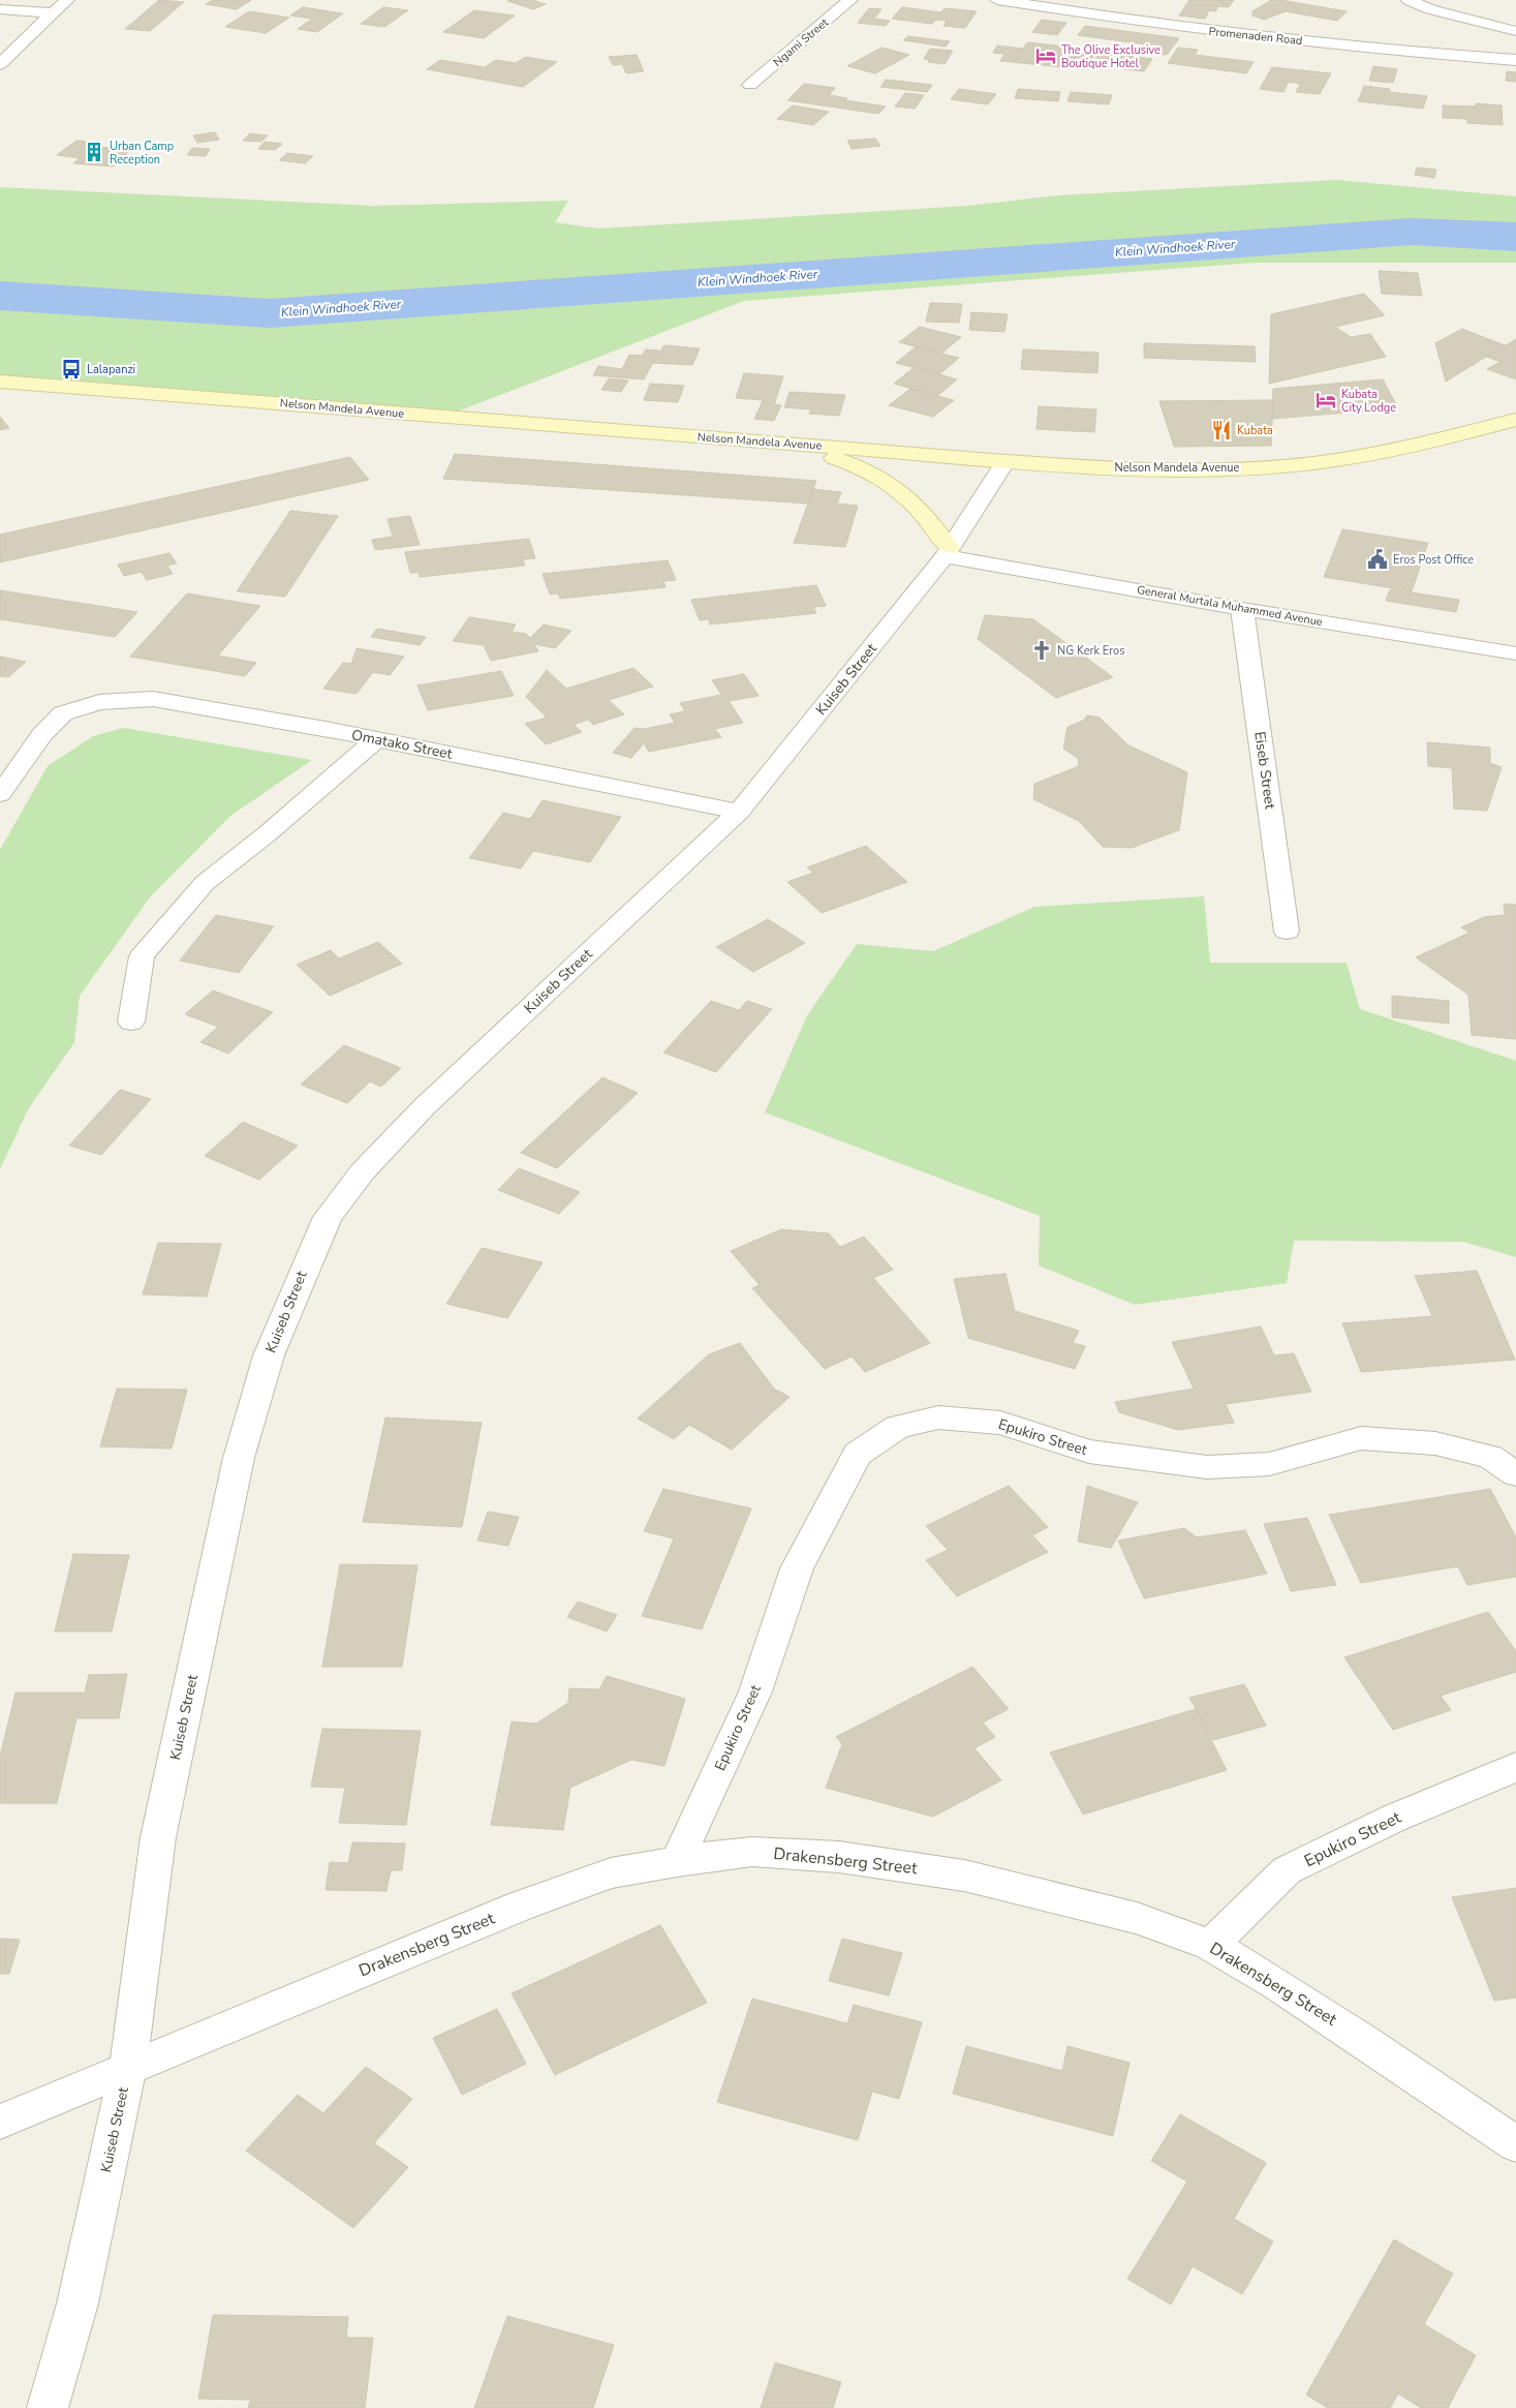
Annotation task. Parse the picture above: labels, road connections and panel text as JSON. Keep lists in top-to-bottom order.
{
  "streets": {
    "main road": ["Nelson Mandela Avenue"],
    "street": [
      "Promenaden Road",
      "Ngami Street",
      "General Murtala Muhammed Avenue",
      "Kuiseb Street",
      "Omatako Street",
      "Eiseb Street",
      "Epukiro Street",
      "Drakensberg Street"
    ]
  },
  "crossings": [
    ["Nelson Mandela Avenue", "Kuiseb Street"],
    ["General Murtala Muhammed Avenue", "Kuiseb Street"],
    ["General Murtala Muhammed Avenue", "Eiseb Street"],
    ["Kuiseb Street", "Omatako Street"],
    ["Kuiseb Street", "Drakensberg Street"],
    ["Epukiro Street", "Drakensberg Street"]
  ],
  "water": ["Klein Windhoek River"],
  "places": {
    "hotel": ["The Olive Exclusive Boutique Hotel", "Kubata City Lodge"],
    "building": ["Urban Camp Reception"],
    "bus stop": ["Lalapanzi"],
    "restaurant": ["Kubata"],
    "public building": ["Eros Post Office"],
    "church": ["NG Kerk Eros"]
  }
}
